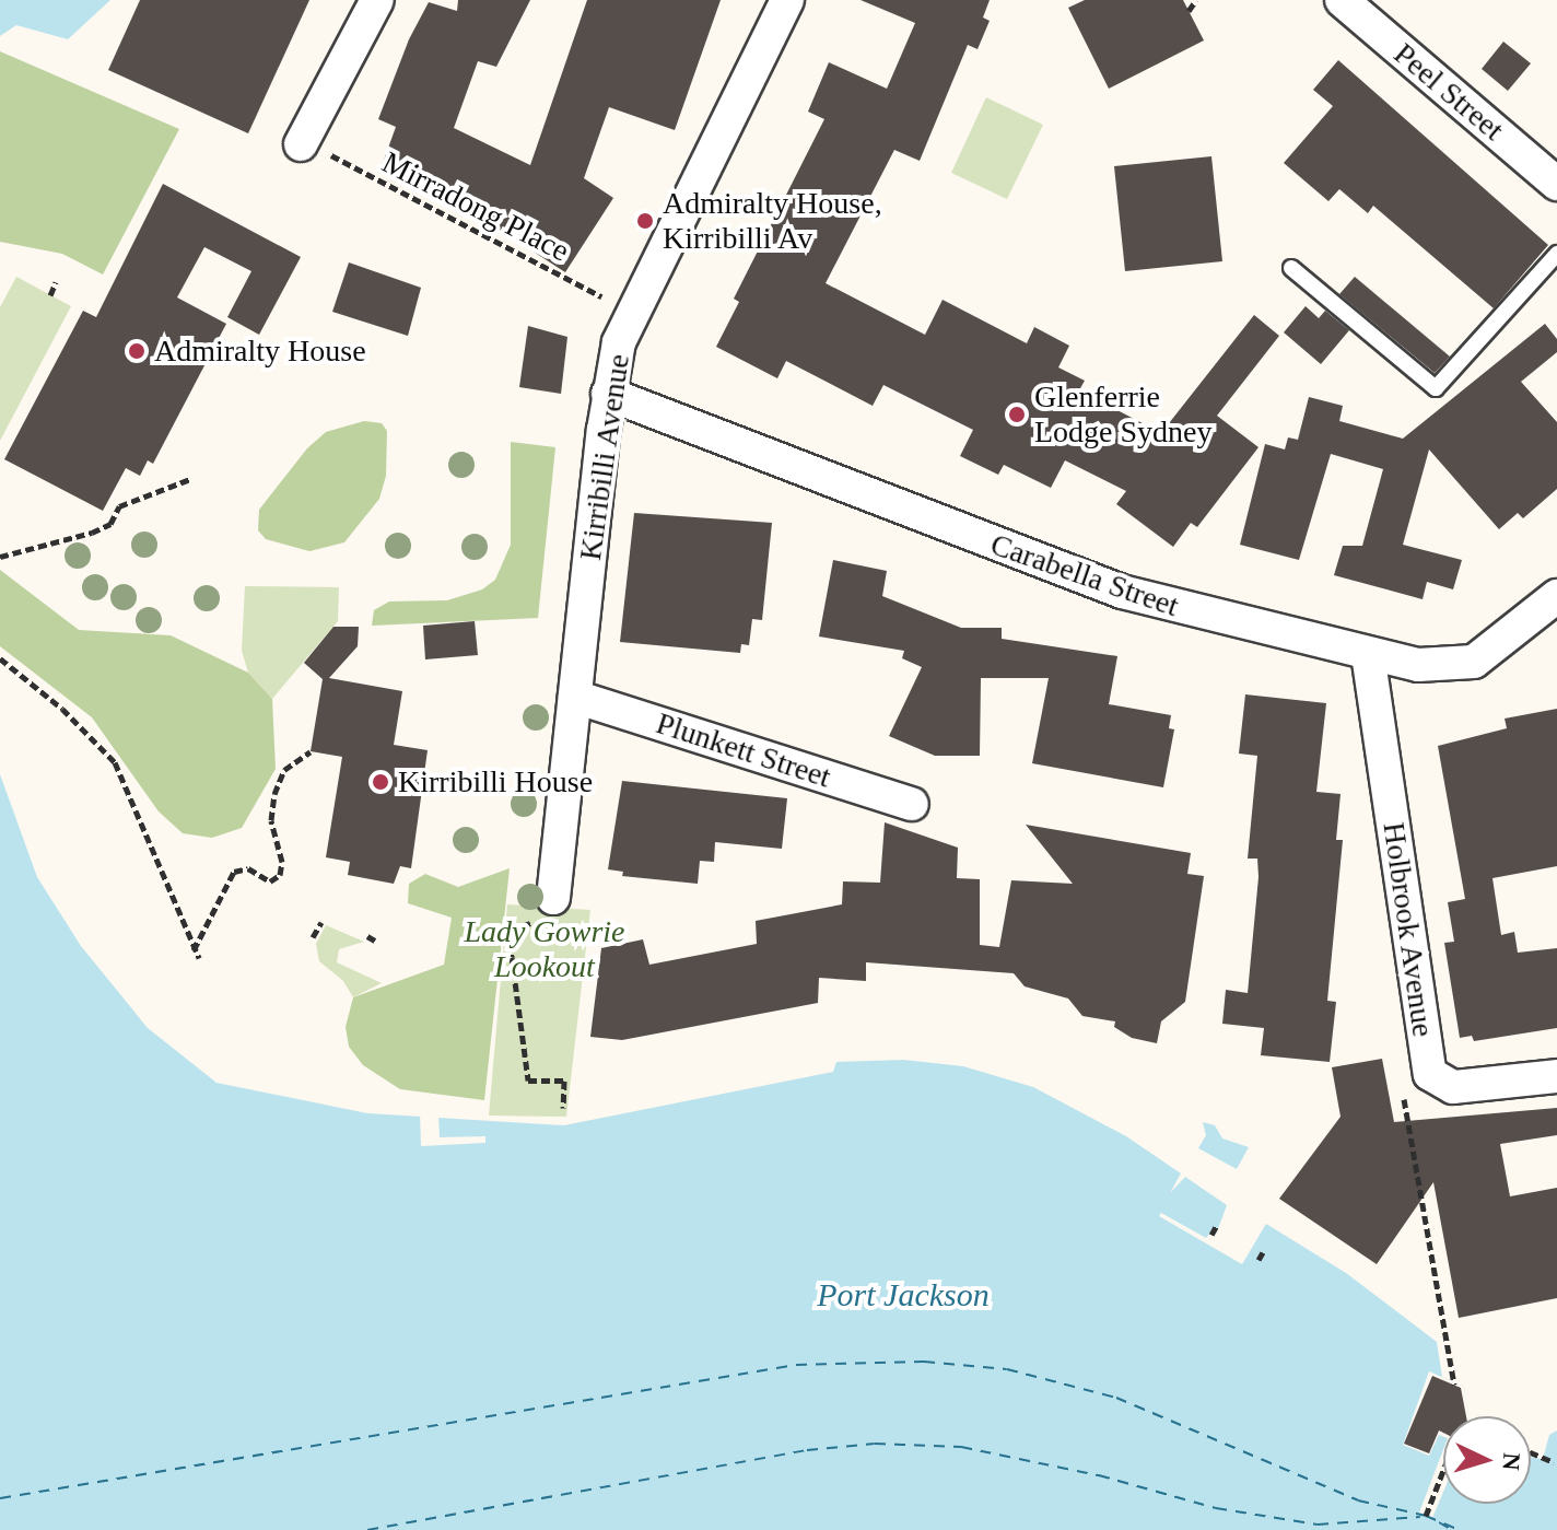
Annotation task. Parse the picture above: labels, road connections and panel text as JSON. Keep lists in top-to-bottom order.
{
  "streets": {
    "street": [
      "Peel Street",
      "Kirribilli Avenue",
      "Carabella Street",
      "Plunkett Street",
      "Holbrook Avenue"
    ],
    "path": ["Mirradong Place"]
  },
  "crossings": [
    ["Kirribilli Avenue", "Carabella Street"],
    ["Kirribilli Avenue", "Plunkett Street"],
    ["Carabella Street", "Holbrook Avenue"]
  ],
  "water": ["Port Jackson"],
  "parks": ["Lady Gowrie Lookout"],
  "places": [
    "Admiralty House, Kirribilli Av",
    "Admiralty House",
    "Glenferrie Lodge Sydney",
    "Kirribilli House"
  ],
  "north": "right"
}
